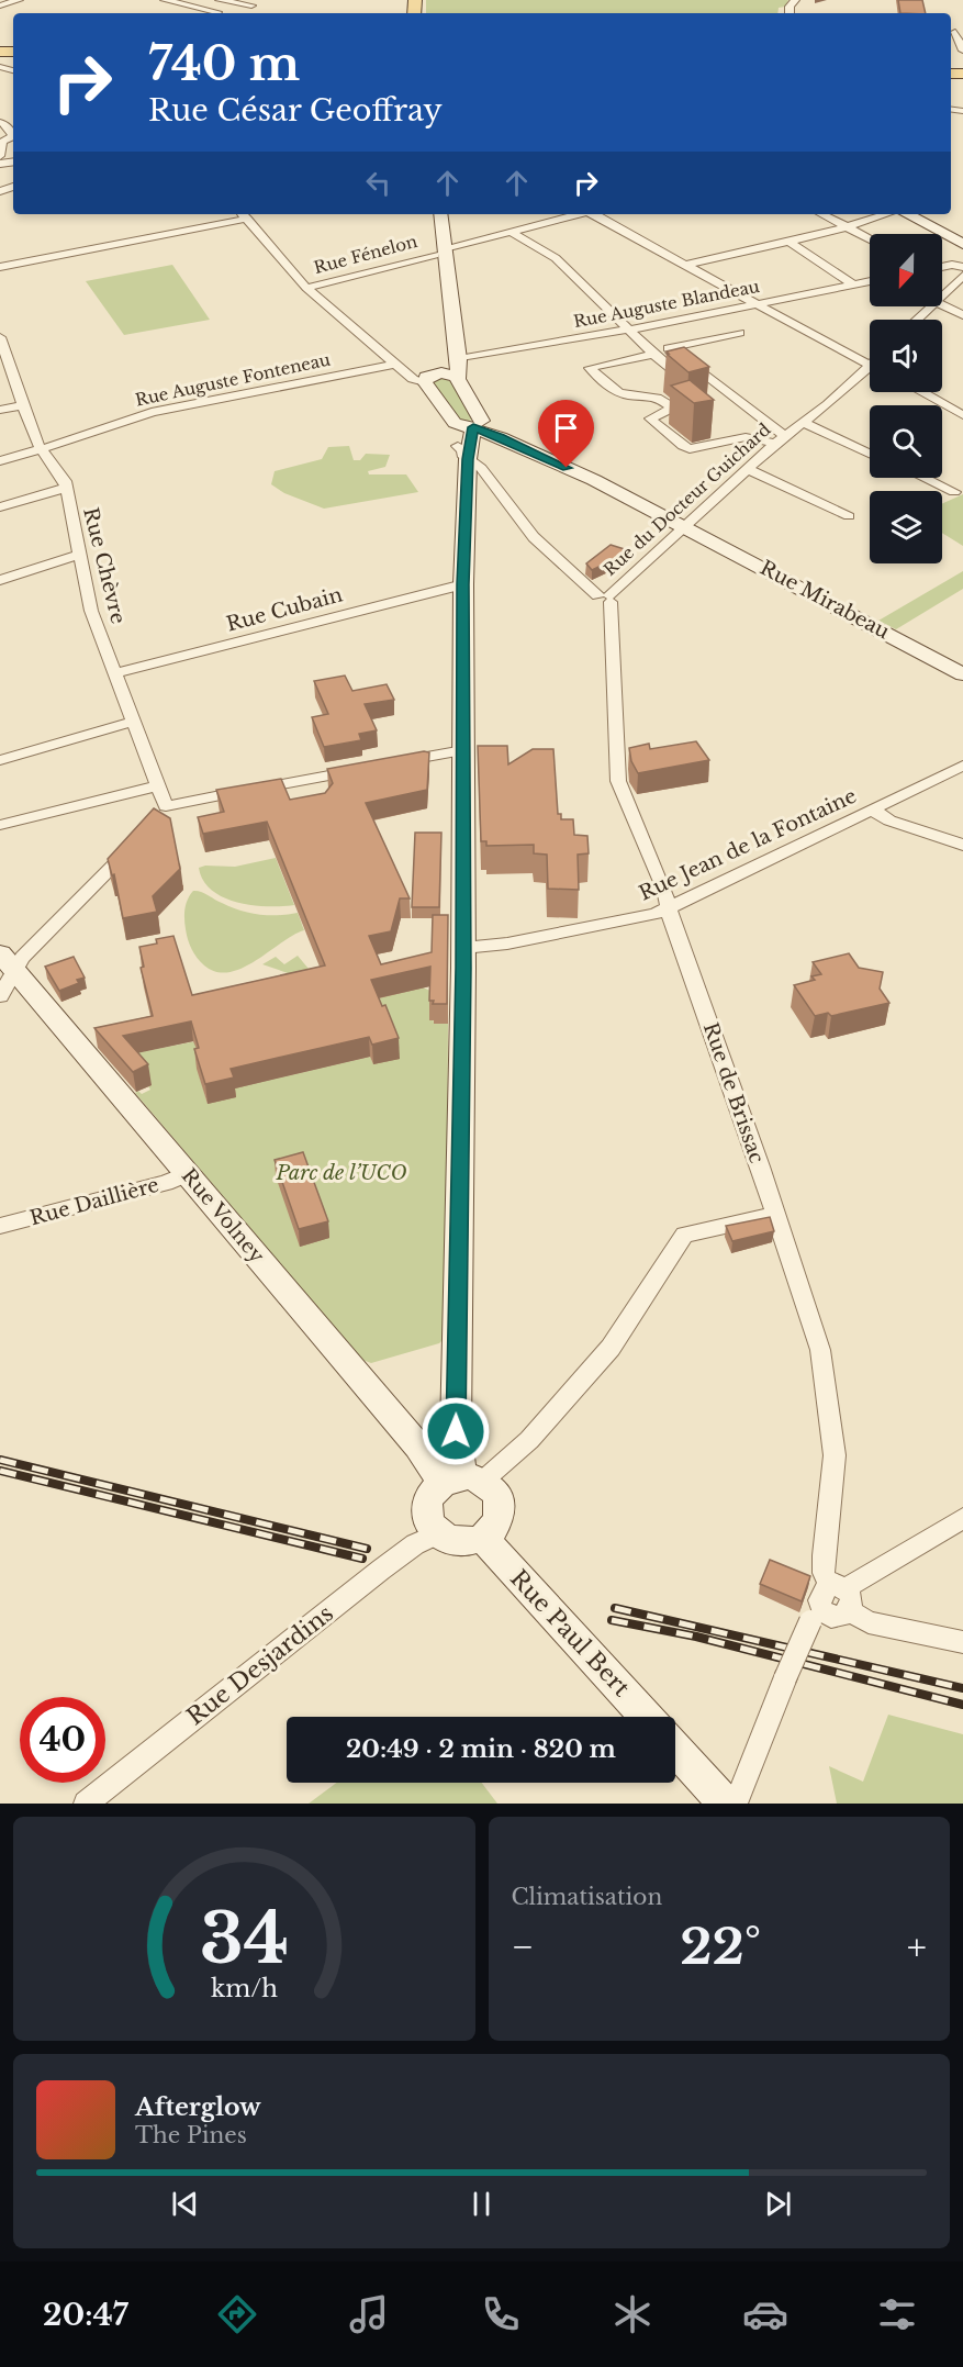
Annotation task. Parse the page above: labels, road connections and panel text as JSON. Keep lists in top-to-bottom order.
{
  "streets": {
    "street": [
      "Rue Fénelon",
      "Rue Auguste Blandeau",
      "Rue Auguste Fonteneau",
      "Rue du Docteur Guichard",
      "Rue Chèvre",
      "Rue Mirabeau",
      "Rue Cubain",
      "Rue Jean de la Fontaine",
      "Rue de Brissac",
      "Rue Daillière",
      "Rue Volney",
      "Rue Paul Bert",
      "Rue Desjardins"
    ]
  },
  "crossings": [
    ["Rue Auguste Fonteneau", "Rue Chèvre"],
    ["Rue du Docteur Guichard", "Rue Mirabeau"],
    ["Rue du Docteur Guichard", "Rue de Brissac"],
    ["Rue Chèvre", "Rue Cubain"],
    ["Rue Jean de la Fontaine", "Rue de Brissac"],
    ["Rue Daillière", "Rue Volney"],
    ["Rue Volney", "Rue Paul Bert"],
    ["Rue Volney", "Rue Desjardins"],
    ["Rue Paul Bert", "Rue Desjardins"]
  ],
  "parks": ["Parc de l’UCO"],
  "north": "bottom",
  "page": {
    "turn": ["740 m", "Rue César Geoffray"],
    "limit": "40",
    "trip": "20:49 · 2 min · 820 m",
    "tile": "Climatisation",
    "heat": ["−", "22°", "+"],
    "song": ["Afterglow", "The Pines"],
    "tabs": "20:47",
    "gauge": ["34", "km/h"]
  }
}
